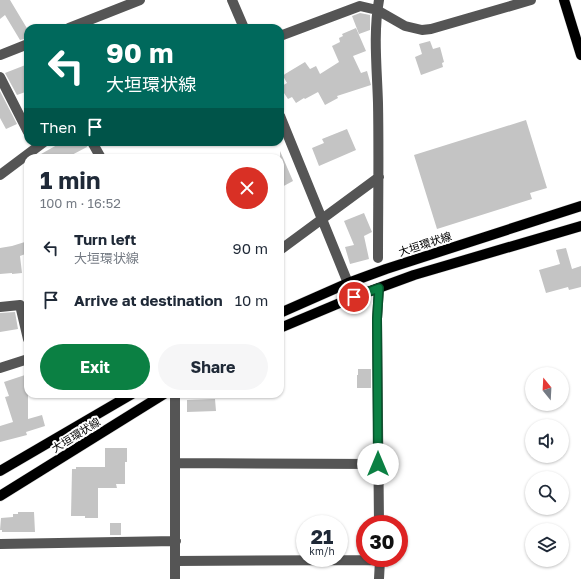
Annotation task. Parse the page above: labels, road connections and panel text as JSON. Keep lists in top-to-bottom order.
{
  "streets": {
    "main road": ["大垣環状線"]
  },
  "north": "top",
  "page": {
    "turn": ["90 m", "大垣環状線"],
    "then": "Then",
    "heading": ["1 min", "100 m · 16:52"],
    "list": [
      {
        "name": "Turn left",
        "note": "大垣環状線",
        "value": "90 m"
      },
      {
        "name": "Arrive at destination",
        "value": "10 m"
      }
    ],
    "buttons": ["Exit", "Share"],
    "speed": "21 km/h",
    "limit": "30"
  }
}
